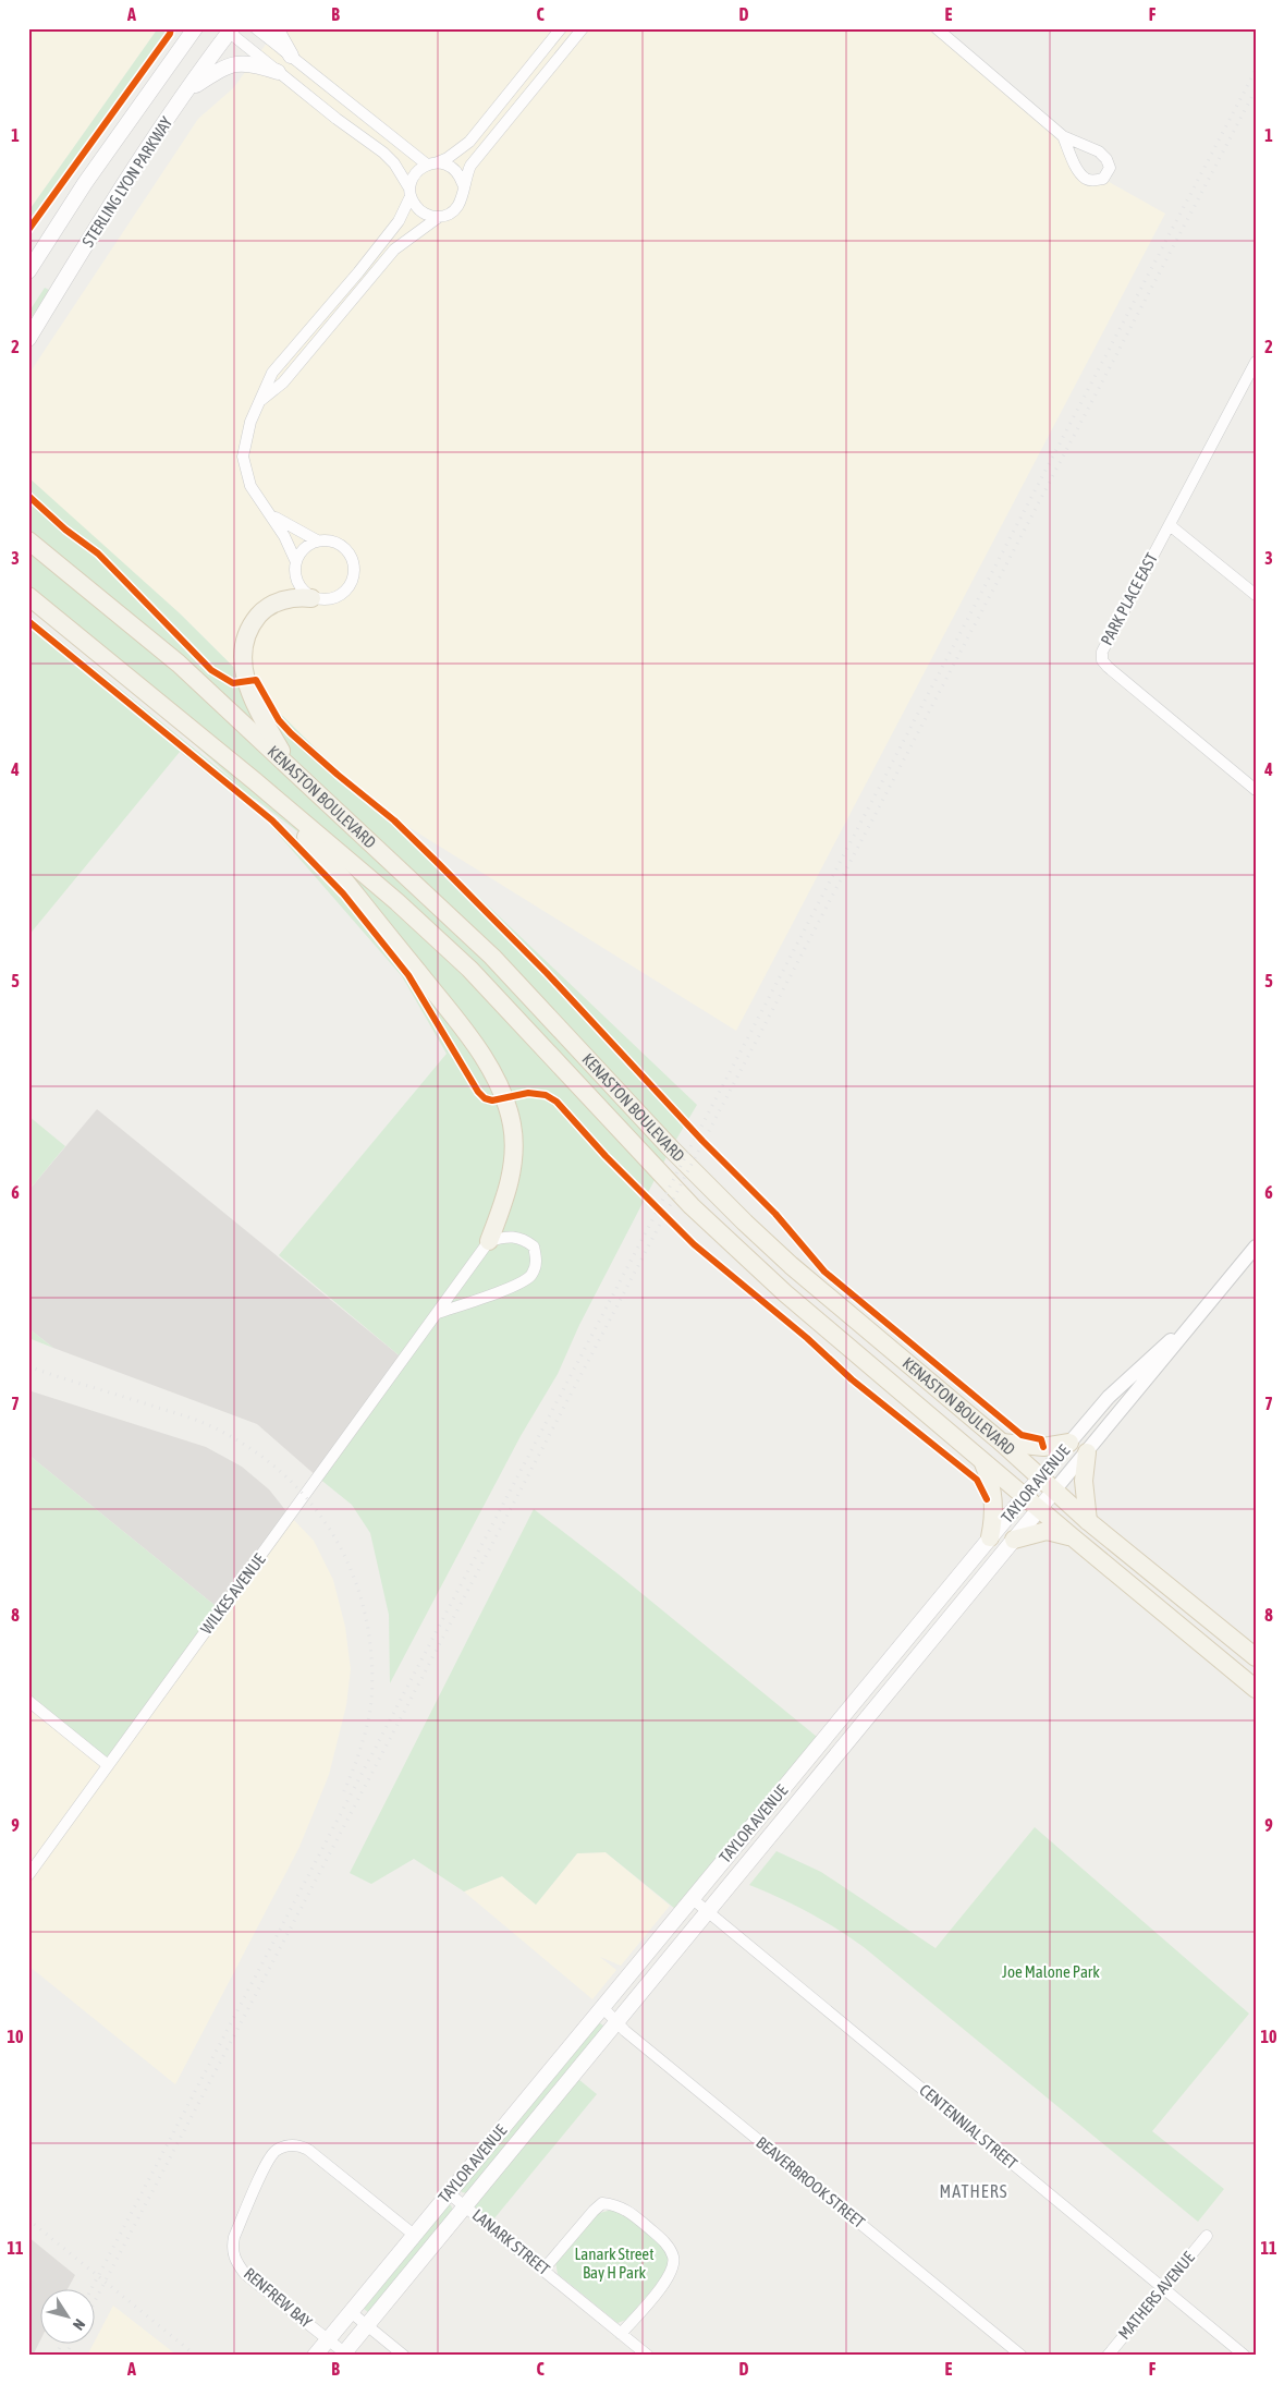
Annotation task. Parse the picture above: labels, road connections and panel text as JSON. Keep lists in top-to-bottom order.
{
  "streets": {
    "main road": ["STERLING LYON PARKWAY", "KENASTON BOULEVARD", "TAYLOR AVENUE"],
    "street": [
      "PARK PLACE EAST",
      "WILKES AVENUE",
      "CENTENNIAL STREET",
      "BEAVERBROOK STREET",
      "LANARK STREET",
      "MATHERS AVENUE",
      "RENFREW BAY"
    ]
  },
  "crossings": [
    ["KENASTON BOULEVARD", "TAYLOR AVENUE"],
    ["TAYLOR AVENUE", "CENTENNIAL STREET"],
    ["TAYLOR AVENUE", "BEAVERBROOK STREET"],
    ["TAYLOR AVENUE", "LANARK STREET"],
    ["TAYLOR AVENUE", "RENFREW BAY"],
    ["CENTENNIAL STREET", "MATHERS AVENUE"]
  ],
  "districts": ["MATHERS"],
  "parks": ["Joe Malone Park", "Lanark Street Bay H Park"],
  "north": "bottom right",
  "grid": {
    "columns": [
      "A",
      "B",
      "C",
      "D",
      "E",
      "F"
    ],
    "rows": [
      "1",
      "2",
      "3",
      "4",
      "5",
      "6",
      "7",
      "8",
      "9",
      "10",
      "11"
    ]
  }
}
